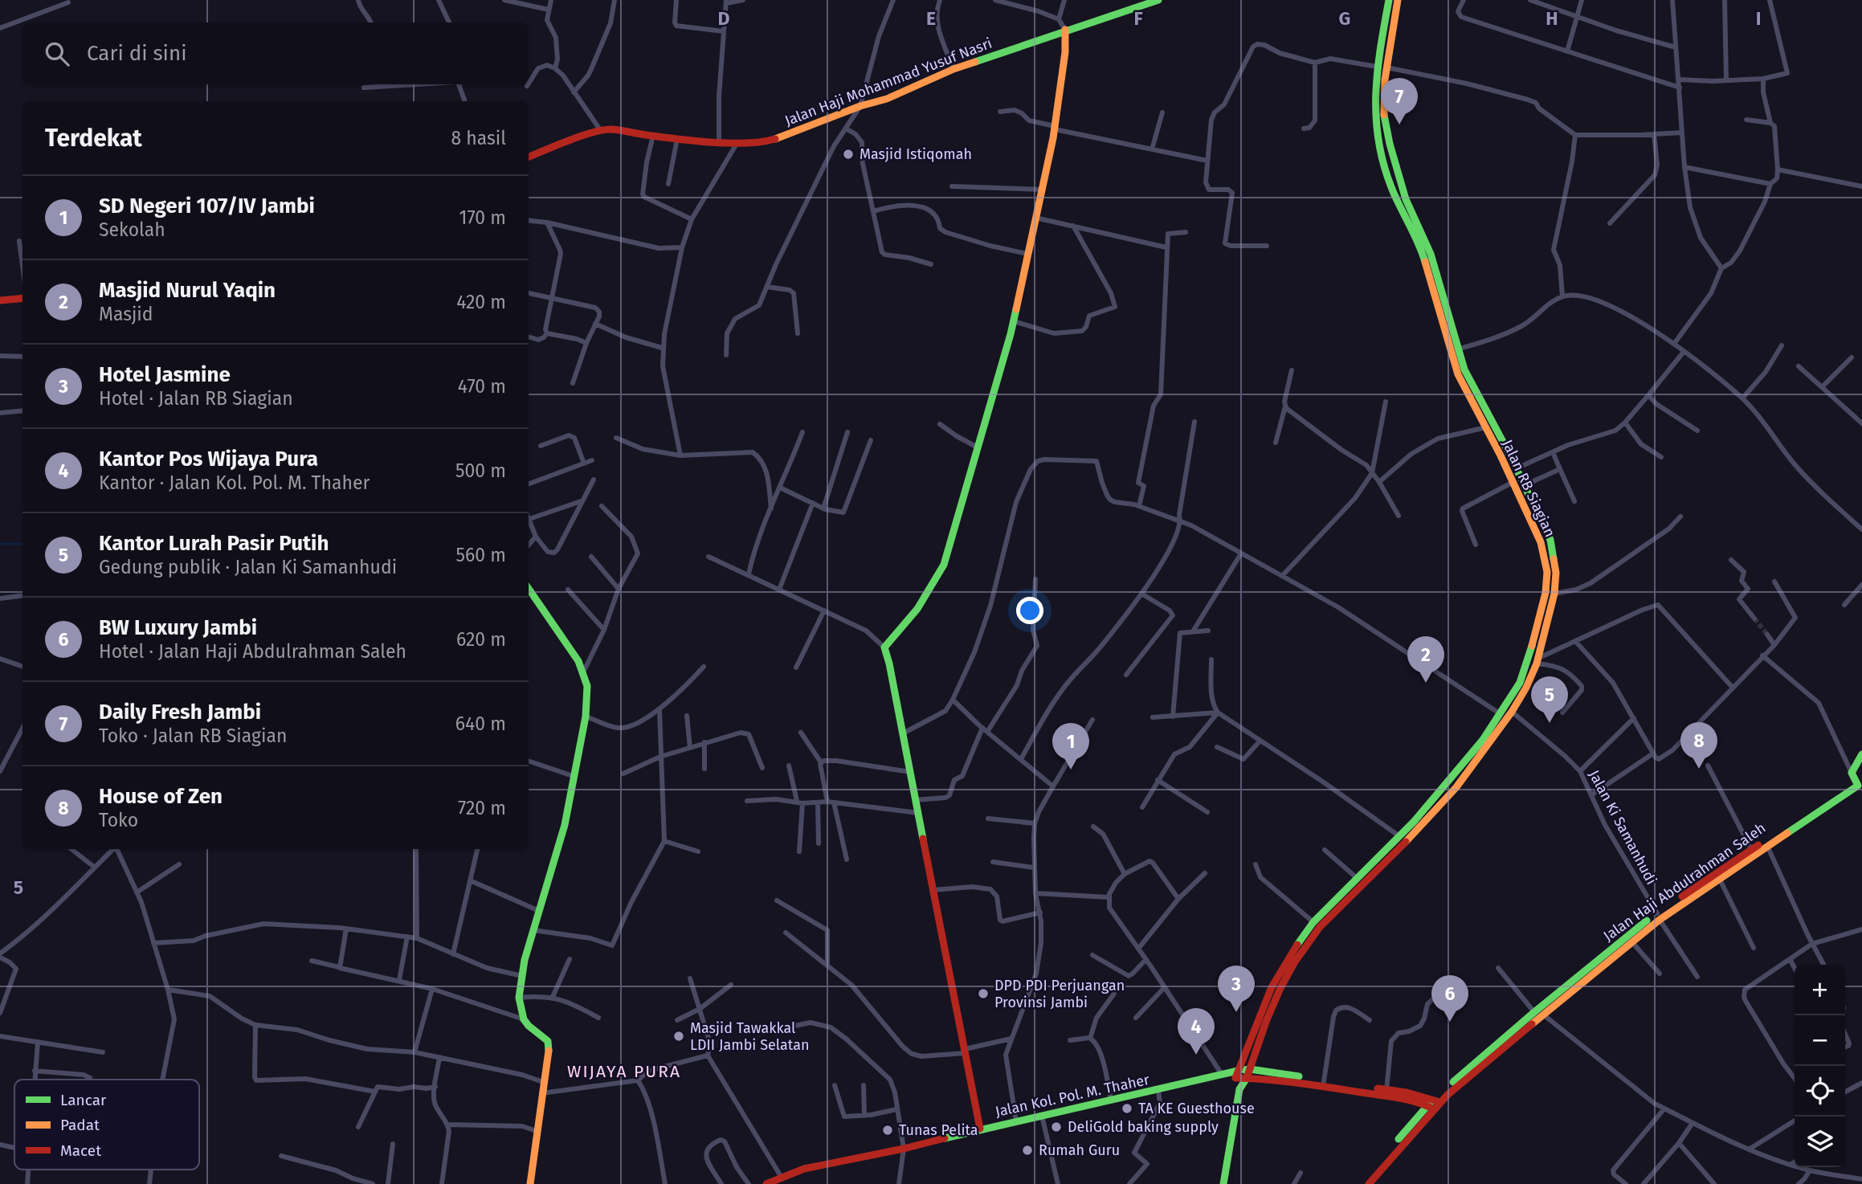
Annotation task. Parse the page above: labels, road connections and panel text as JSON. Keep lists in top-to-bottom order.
{
  "streets": {
    "main road": [
      "Jalan Haji Mohammad Yusuf Nasri",
      "Jalan RB Siagian",
      "Jalan Haji Abdulrahman Saleh",
      "Jalan Kol. Pol. M. Thaher"
    ],
    "street": ["Jalan Ki Samanhudi"]
  },
  "crossings": [
    ["Jalan RB Siagian", "Jalan Ki Samanhudi"],
    ["Jalan RB Siagian", "Jalan Kol. Pol. M. Thaher"],
    ["Jalan Ki Samanhudi", "Jalan Haji Abdulrahman Saleh"],
    ["Jalan Haji Abdulrahman Saleh", "Jalan Kol. Pol. M. Thaher"]
  ],
  "districts": ["WIJAYA PURA"],
  "places": [
    "Masjid Istiqomah",
    "DPD PDI Perjuangan Provinsi Jambi",
    "Masjid Tawakkal LDII Jambi Selatan",
    "TA KE Guesthouse",
    "DeliGold baking supply",
    "Tunas Pelita",
    "Rumah Guru"
  ],
  "legend": ["Lancar", "Padat", "Macet"],
  "page": {
    "search": "Cari di sini",
    "pins": [
      "7",
      "2",
      "5",
      "8",
      "1",
      "3",
      "6",
      "4"
    ],
    "heading": ["Terdekat", "8 hasil"],
    "list": [
      {
        "mark": "1",
        "name": "SD Negeri 107/IV Jambi",
        "note": "Sekolah",
        "value": "170 m"
      },
      {
        "mark": "2",
        "name": "Masjid Nurul Yaqin",
        "note": "Masjid",
        "value": "420 m"
      },
      {
        "mark": "3",
        "name": "Hotel Jasmine",
        "note": "Hotel · Jalan RB Siagian",
        "value": "470 m"
      },
      {
        "mark": "4",
        "name": "Kantor Pos Wijaya Pura",
        "note": "Kantor · Jalan Kol. Pol. M. Thaher",
        "value": "500 m"
      },
      {
        "mark": "5",
        "name": "Kantor Lurah Pasir Putih",
        "note": "Gedung publik · Jalan Ki Samanhudi",
        "value": "560 m"
      },
      {
        "mark": "6",
        "name": "BW Luxury Jambi",
        "note": "Hotel · Jalan Haji Abdulrahman Saleh",
        "value": "620 m"
      },
      {
        "mark": "7",
        "name": "Daily Fresh Jambi",
        "note": "Toko · Jalan RB Siagian",
        "value": "640 m"
      },
      {
        "mark": "8",
        "name": "House of Zen",
        "note": "Toko",
        "value": "720 m"
      }
    ],
    "map_buttons": ["+", "−"]
  },
  "grid": {
    "columns": [
      "D",
      "E",
      "F",
      "G",
      "H",
      "I"
    ],
    "rows": ["5"]
  }
}
